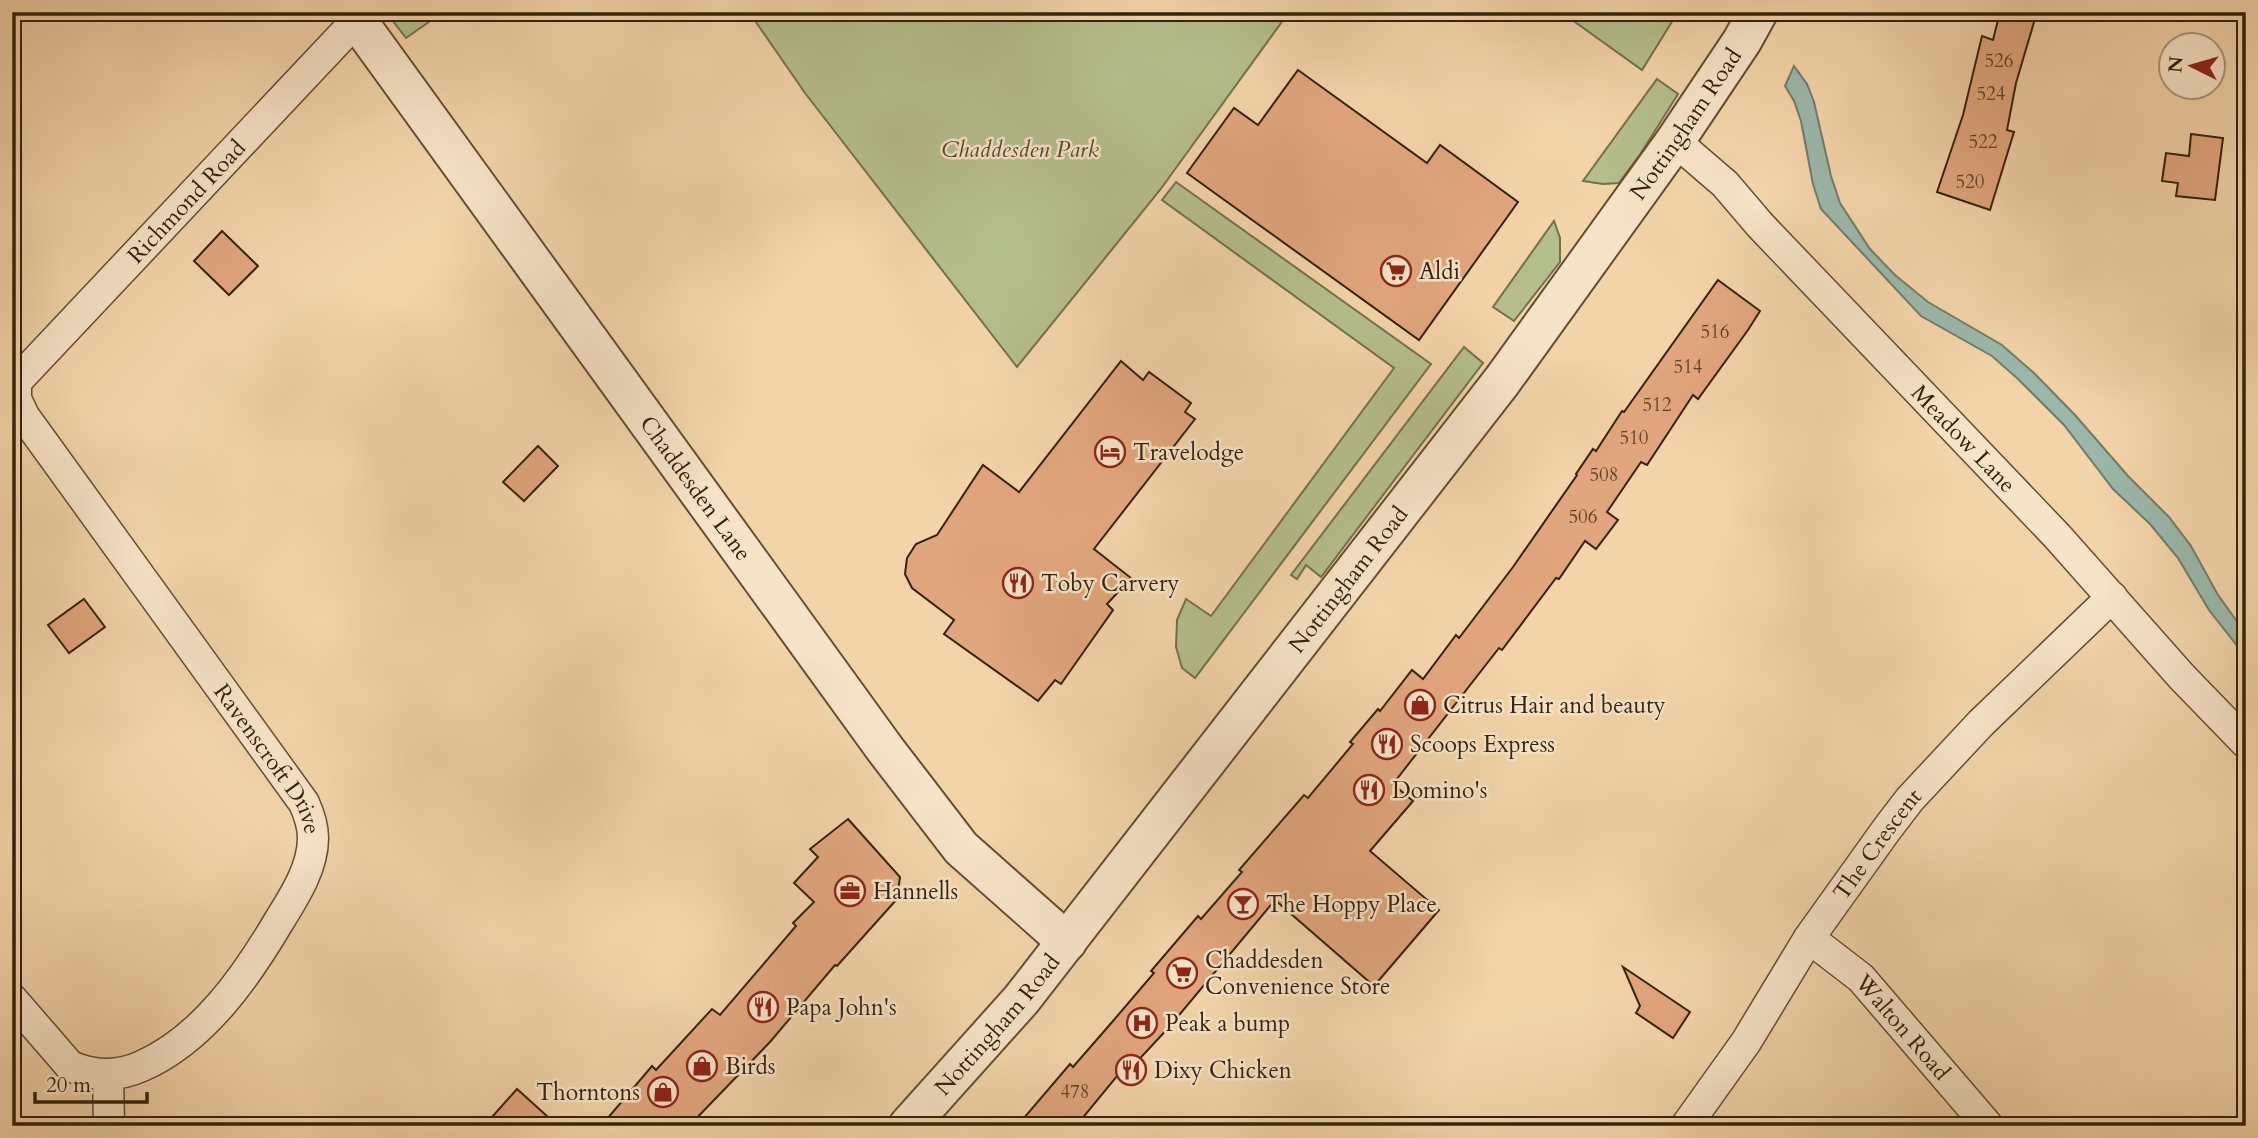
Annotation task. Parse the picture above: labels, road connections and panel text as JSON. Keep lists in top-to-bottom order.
{
  "streets": {
    "street": [
      "Nottingham Road",
      "Richmond Road",
      "Meadow Lane",
      "Chaddesden Lane",
      "Ravenscroft Drive",
      "The Crescent",
      "Walton Road"
    ]
  },
  "crossings": [
    ["Nottingham Road", "Meadow Lane"],
    ["Nottingham Road", "Chaddesden Lane"],
    ["Richmond Road", "Chaddesden Lane"],
    ["Richmond Road", "Ravenscroft Drive"],
    ["Meadow Lane", "The Crescent"],
    ["The Crescent", "Walton Road"]
  ],
  "parks": ["Chaddesden Park"],
  "places": {
    "supermarket": ["Aldi", "Chaddesden Convenience Store"],
    "hotel": ["Travelodge"],
    "restaurant": [
      "Toby Carvery",
      "Scoops Express",
      "Domino's",
      "Papa John's",
      "Dixy Chicken"
    ],
    "shop": ["Citrus Hair and beauty", "Birds", "Thorntons"],
    "office": ["Hannells"],
    "bar": ["The Hoppy Place"],
    "hospital": ["Peak a bump"]
  },
  "house_numbers": [
    "526",
    "524",
    "522",
    "520",
    "516",
    "514",
    "512",
    "510",
    "508",
    "506",
    "478"
  ],
  "scale_bar": "20 m",
  "north": "left"
}
